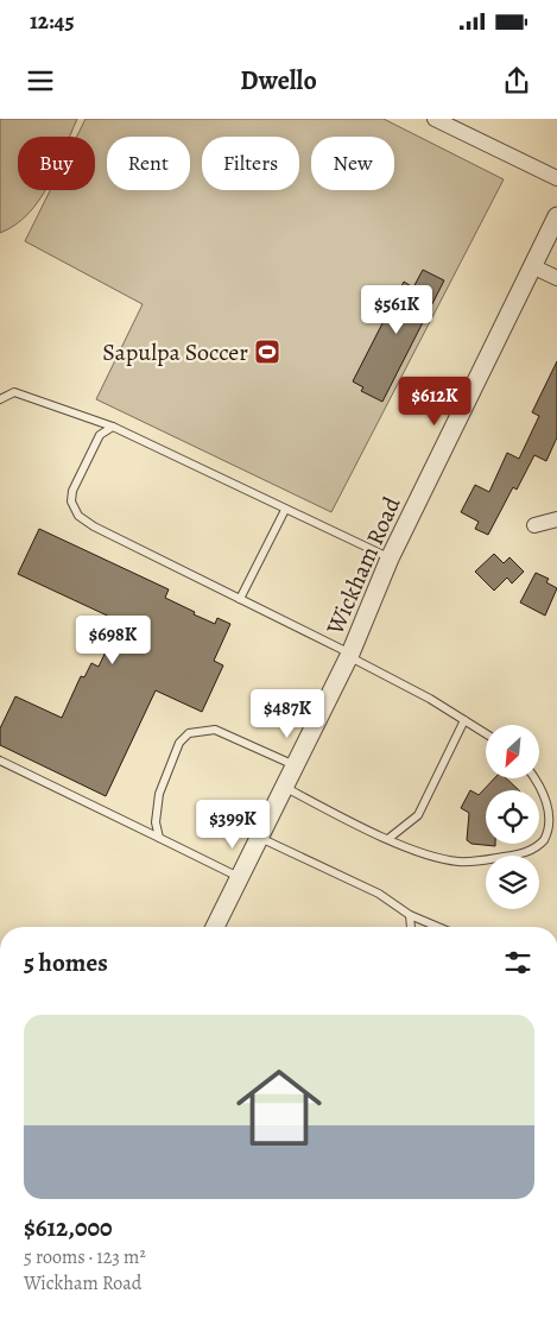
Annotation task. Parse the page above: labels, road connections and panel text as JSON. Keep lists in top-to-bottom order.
{
  "streets": {
    "street": ["Wickham Road"]
  },
  "places": {
    "sports": ["Sapulpa Soccer"]
  },
  "north": "bottom left",
  "page": {
    "status": "12:45",
    "header": "Dwello",
    "chip": [
      "Buy",
      "Rent",
      "Filters",
      "New"
    ],
    "price": [
      "$561K",
      "$612K",
      "$698K",
      "$487K",
      "$399K"
    ],
    "heading": "5 homes",
    "list": [
      {
        "name": "$612,000",
        "note": "5 rooms · 123 m² · Wickham Road"
      }
    ]
  }
}
